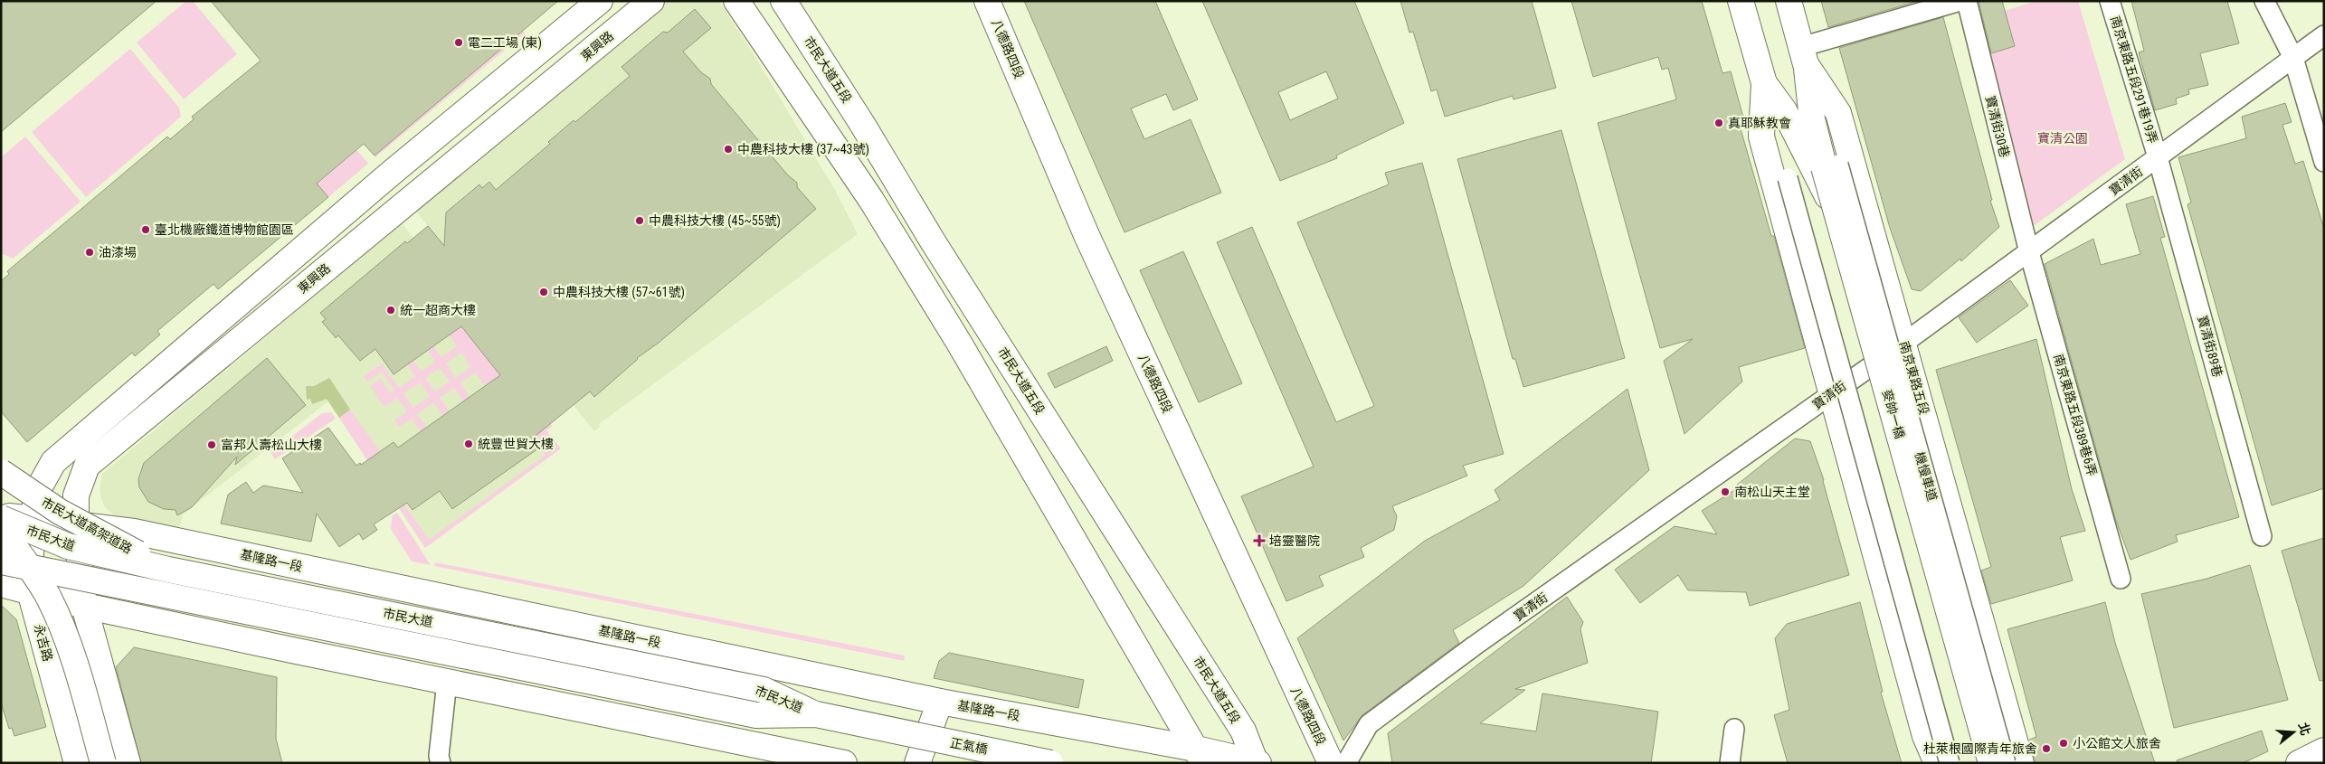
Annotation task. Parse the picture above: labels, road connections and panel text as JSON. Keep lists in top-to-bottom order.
{
  "streets": {
    "main road": [
      "東興路",
      "八德路四段",
      "市民大道五段",
      "南京東路五段",
      "麥帥一橋",
      "市民大道高架道路",
      "市民大道",
      "基隆路一段",
      "永吉路",
      "正氣橋"
    ],
    "street": [
      "南京東路五段291巷19弄",
      "寶清街30巷",
      "寶清街",
      "寶清街89巷",
      "南京東路五段389巷6弄",
      "機慢車道"
    ]
  },
  "crossings": [
    ["東興路", "基隆路一段"],
    ["市民大道五段", "基隆路一段"],
    ["南京東路五段291巷19弄", "寶清街"],
    ["南京東路五段291巷19弄", "寶清街89巷"],
    ["寶清街30巷", "寶清街"],
    ["寶清街30巷", "南京東路五段389巷6弄"],
    ["寶清街", "寶清街89巷"],
    ["寶清街", "南京東路五段"],
    ["寶清街", "南京東路五段389巷6弄"],
    ["南京東路五段", "麥帥一橋"],
    ["麥帥一橋", "機慢車道"],
    ["市民大道", "基隆路一段"],
    ["市民大道", "正氣橋"],
    ["基隆路一段", "永吉路"]
  ],
  "parks": ["寶清公園"],
  "places": {
    "other": [
      "電二工場 (東)",
      "真耶穌教會",
      "中農科技大樓 (37~43號)",
      "中農科技大樓 (45~55號)",
      "臺北機廠鐵道博物館園區",
      "油漆場",
      "中農科技大樓 (57~61號)",
      "統一超商大樓",
      "統豐世貿大樓",
      "富邦人壽松山大樓",
      "南松山天主堂",
      "小公館文人旅舍",
      "杜萊根國際青年旅舍"
    ],
    "health": ["培靈醫院"]
  },
  "north": "right"
}
